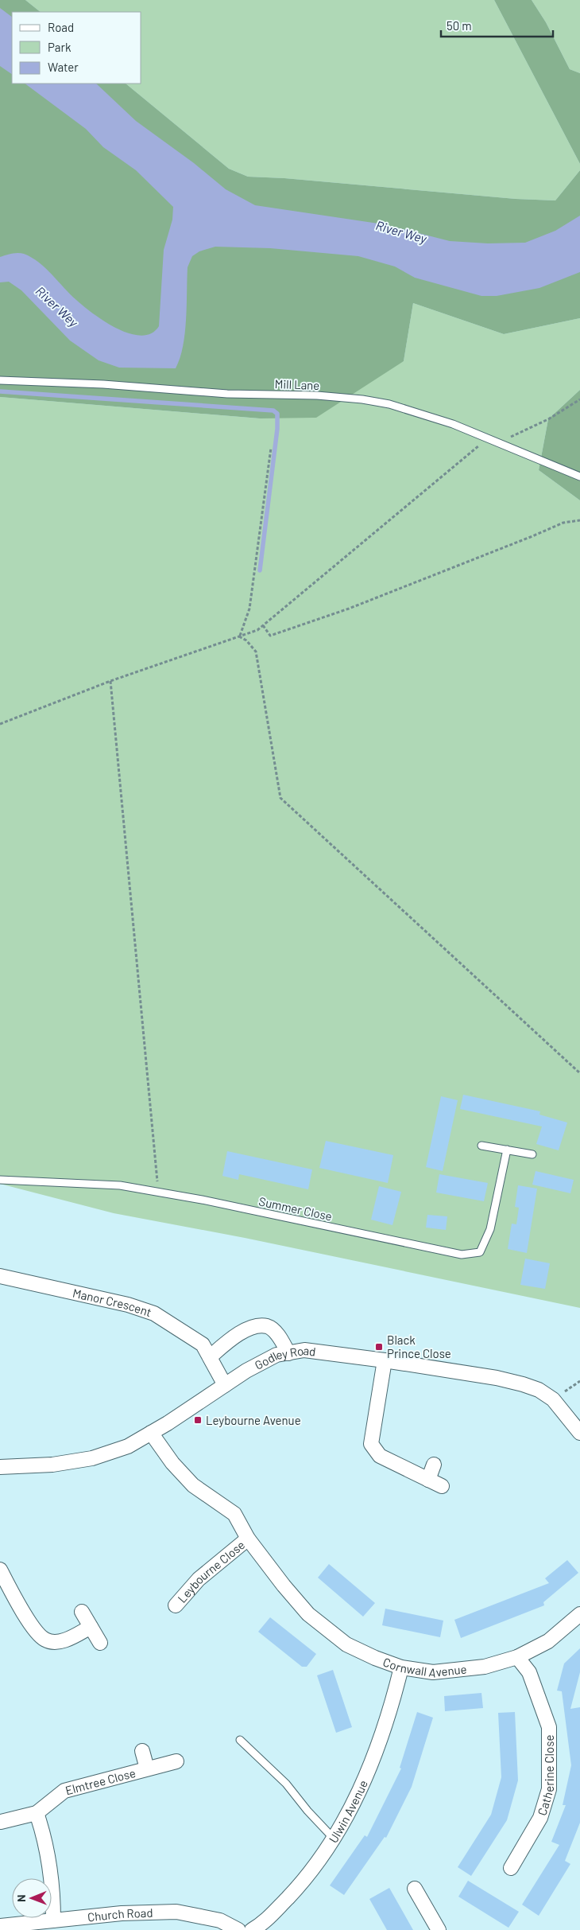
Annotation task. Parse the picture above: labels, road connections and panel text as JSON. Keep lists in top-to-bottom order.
{
  "streets": {
    "street": [
      "Manor Crescent",
      "Godley Road",
      "Leybourne Close",
      "Cornwall Avenue",
      "Catherine Close",
      "Elmtree Close",
      "Ulwin Avenue",
      "Church Road"
    ],
    "lane": ["Mill Lane", "Summer Close"]
  },
  "crossings": [
    ["Manor Crescent", "Godley Road"],
    ["Leybourne Close", "Cornwall Avenue"],
    ["Cornwall Avenue", "Catherine Close"],
    ["Cornwall Avenue", "Ulwin Avenue"]
  ],
  "water": ["River Wey"],
  "places": {
    "transit": ["Black Prince Close", "Leybourne Avenue"]
  },
  "legend": ["Road", "Park", "Water"],
  "scale_bar": "50 m",
  "north": "left"
}
